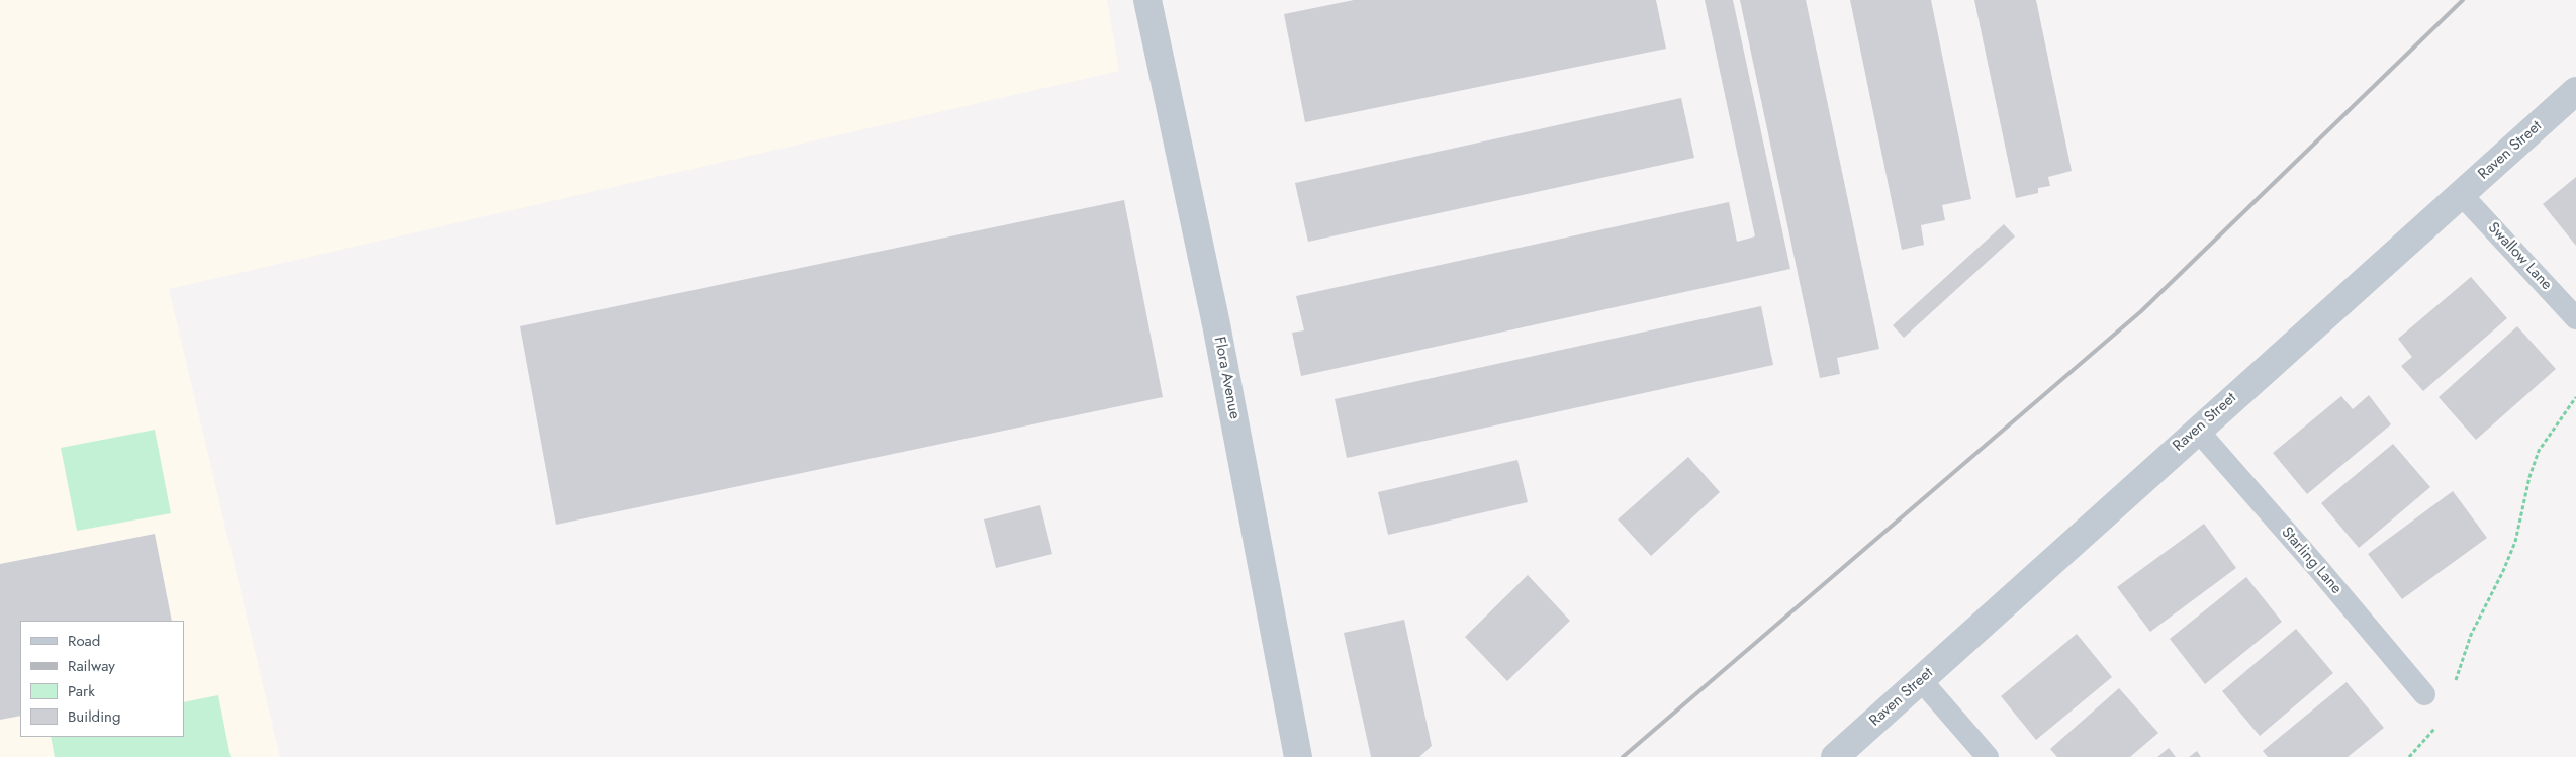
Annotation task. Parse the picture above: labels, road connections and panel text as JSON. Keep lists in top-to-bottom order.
{
  "streets": {
    "street": ["Raven Street", "Flora Avenue"],
    "lane": ["Swallow Lane", "Starling Lane"]
  },
  "crossings": [
    ["Raven Street", "Swallow Lane"],
    ["Raven Street", "Starling Lane"]
  ],
  "legend": [
    "Road",
    "Railway",
    "Park",
    "Building"
  ]
}
